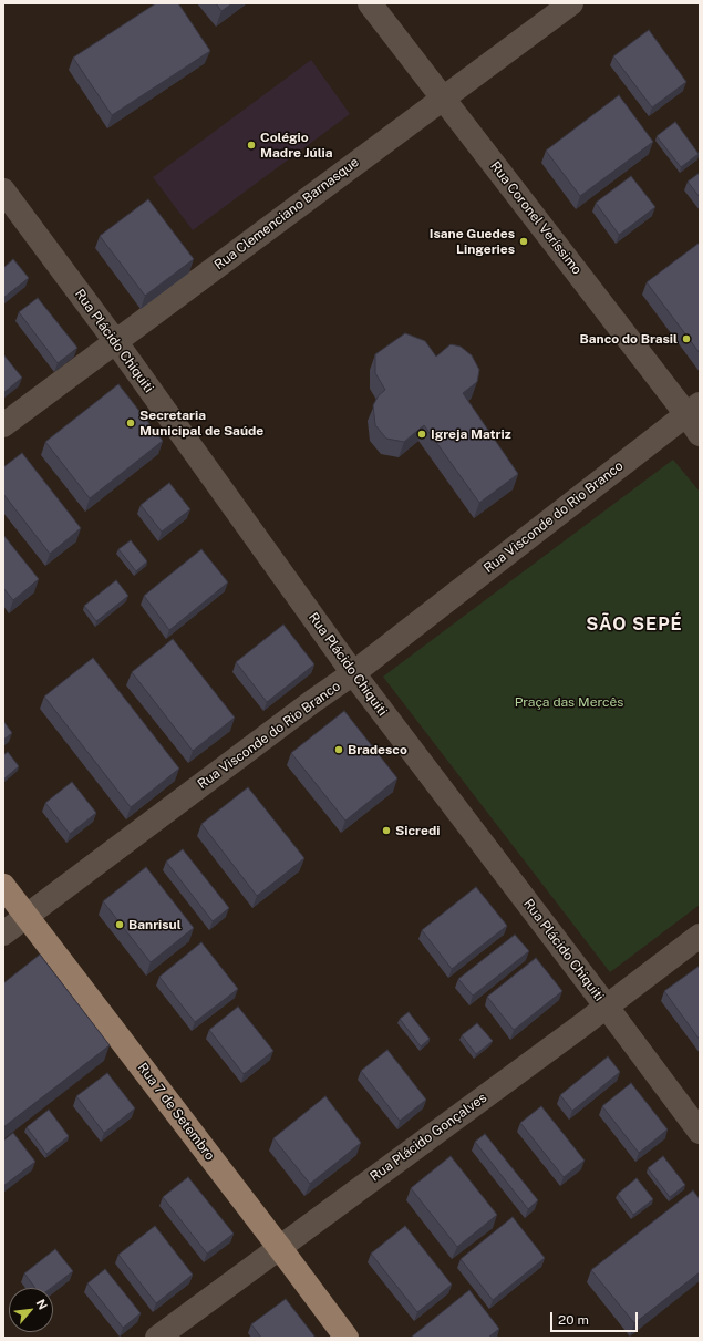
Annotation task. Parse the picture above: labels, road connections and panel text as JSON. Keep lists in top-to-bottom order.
{
  "streets": {
    "main road": ["Rua 7 de Setembro"],
    "street": [
      "Rua Clemenciano Barnasque",
      "Rua Coronel Veríssimo",
      "Rua Plácido Chiquiti",
      "Rua Visconde do Rio Branco",
      "Rua Plácido Gonçalves"
    ]
  },
  "crossings": [
    ["Rua Clemenciano Barnasque", "Rua Coronel Veríssimo"],
    ["Rua Clemenciano Barnasque", "Rua Plácido Chiquiti"],
    ["Rua Coronel Veríssimo", "Rua Visconde do Rio Branco"],
    ["Rua Plácido Chiquiti", "Rua Visconde do Rio Branco"],
    ["Rua Plácido Chiquiti", "Rua Plácido Gonçalves"],
    ["Rua Visconde do Rio Branco", "Rua 7 de Setembro"],
    ["Rua 7 de Setembro", "Rua Plácido Gonçalves"]
  ],
  "districts": ["SÃO SEPÉ"],
  "parks": ["Praça das Mercês"],
  "places": [
    "Colégio Madre Júlia",
    "Isane Guedes Lingeries",
    "Banco do Brasil",
    "Secretaria Municipal de Saúde",
    "Igreja Matriz",
    "Bradesco",
    "Sicredi",
    "Banrisul"
  ],
  "scale_bar": "20 m",
  "north": "top right"
}
